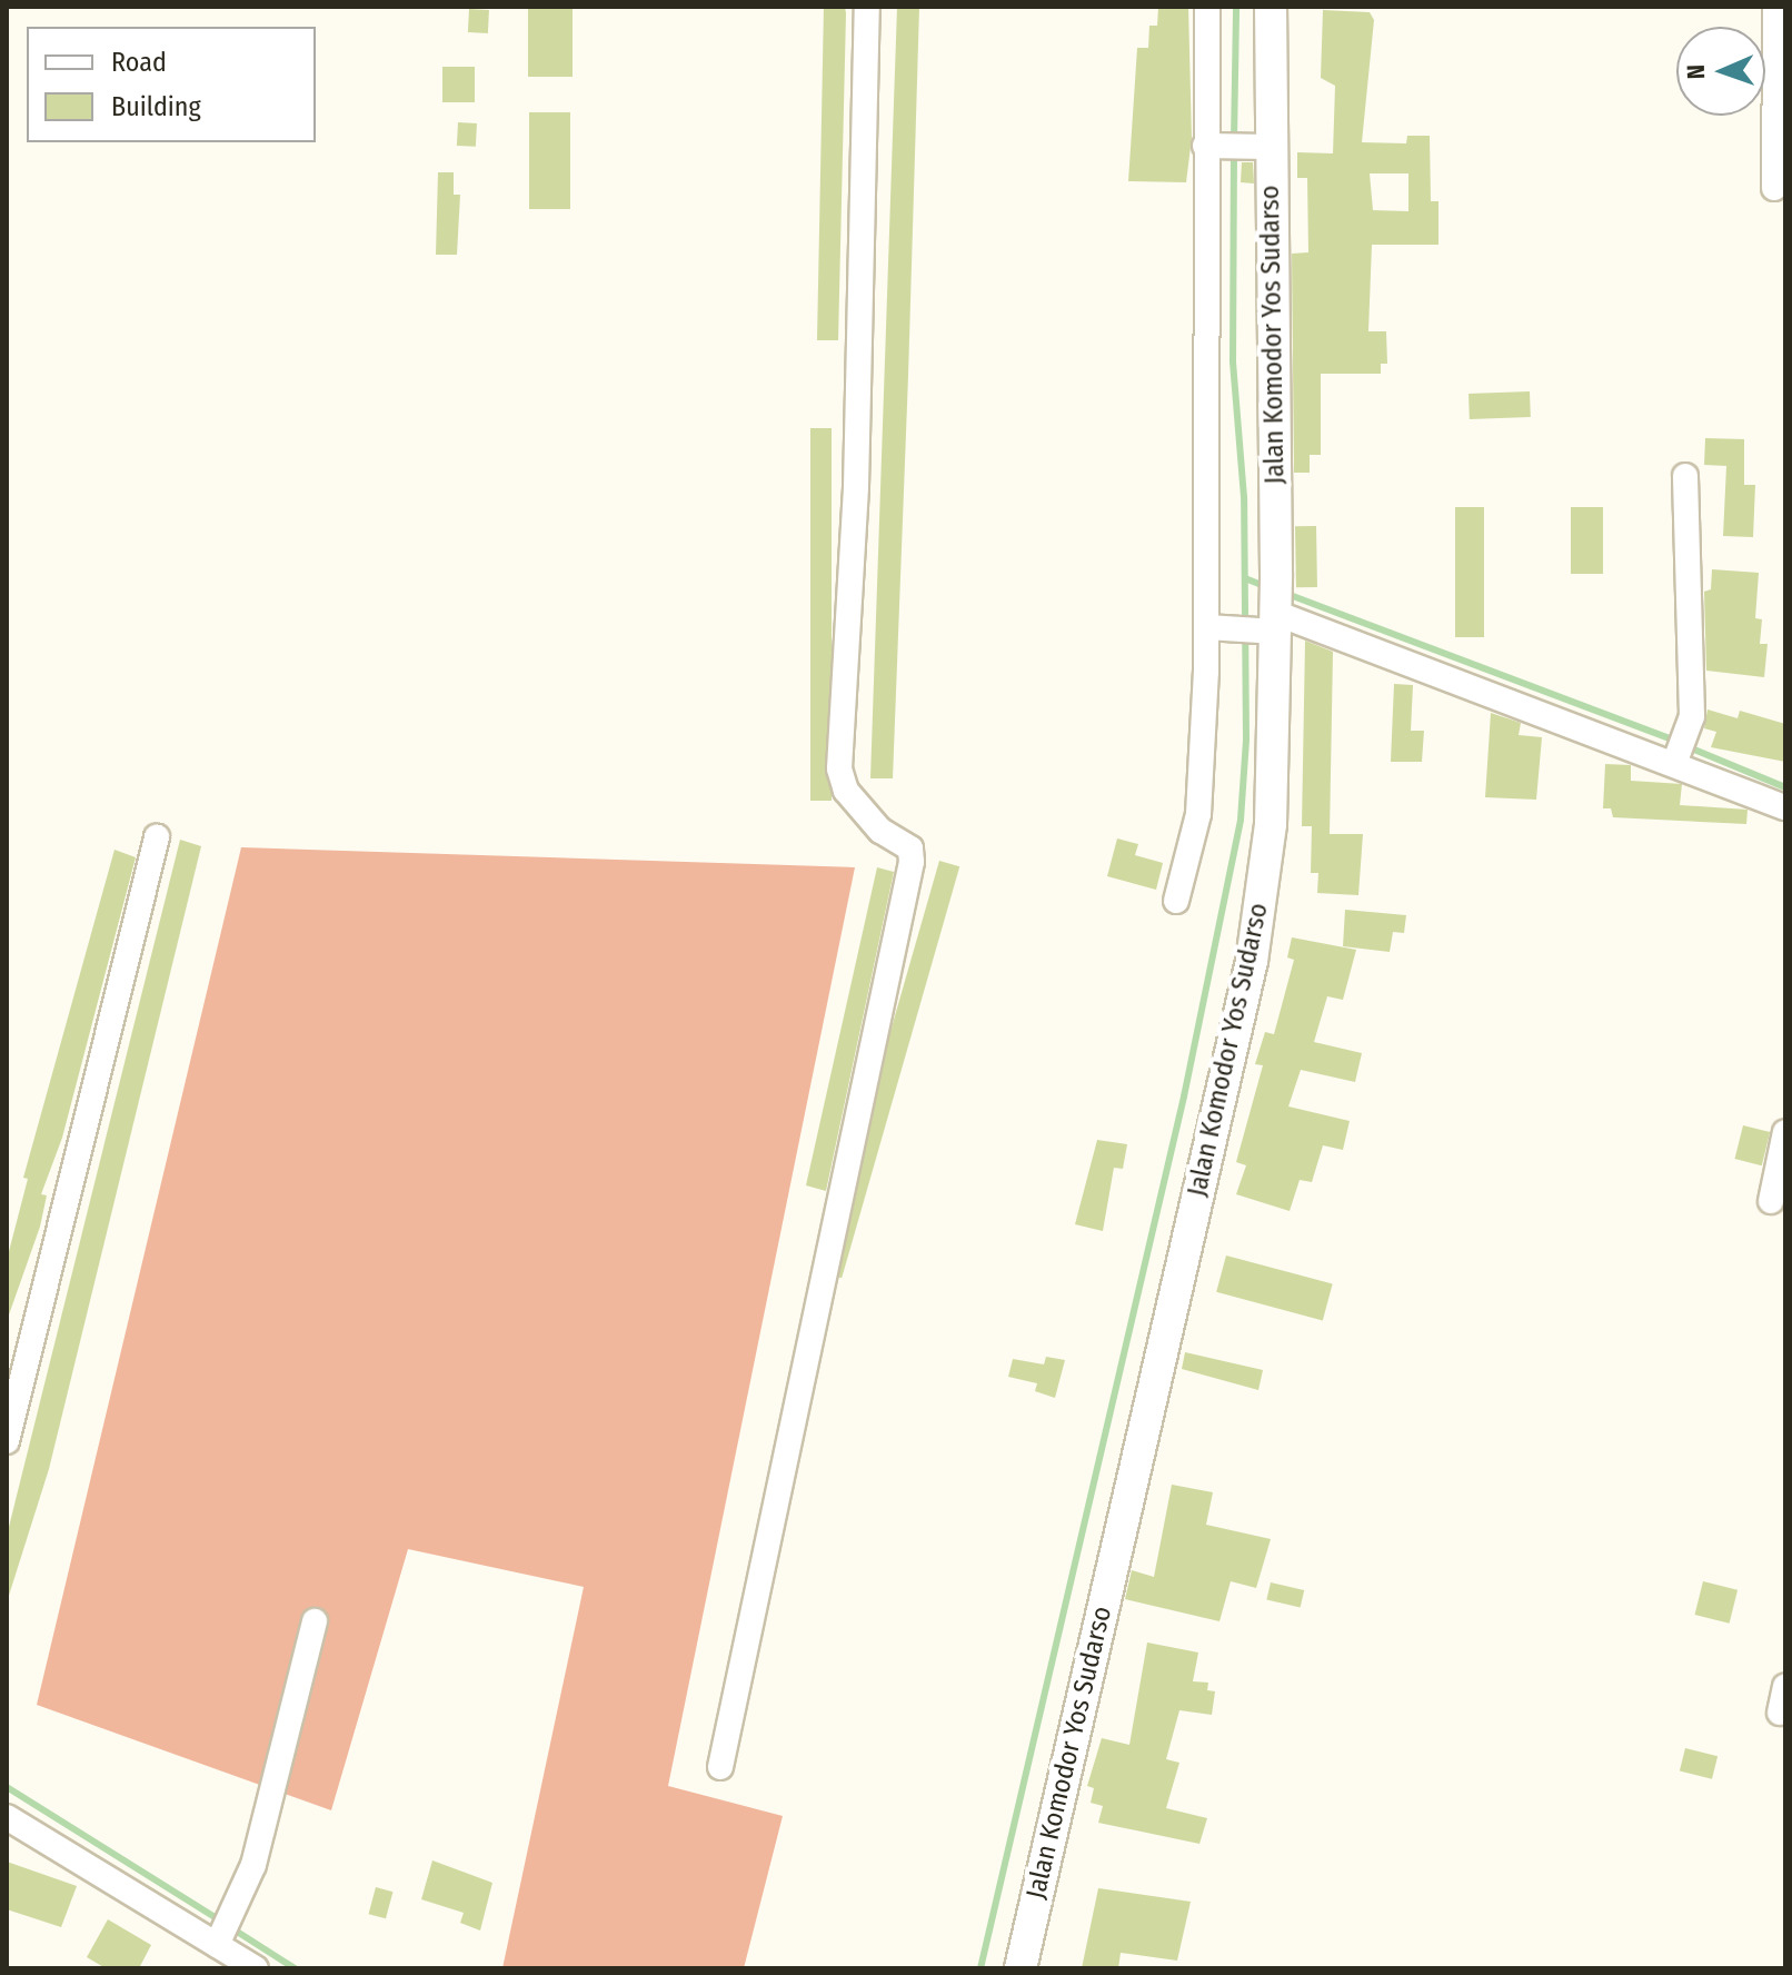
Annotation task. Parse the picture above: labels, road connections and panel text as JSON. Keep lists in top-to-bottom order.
{
  "streets": {
    "street": ["Jalan Komodor Yos Sudarso"]
  },
  "legend": ["Road", "Building"],
  "north": "left"
}
